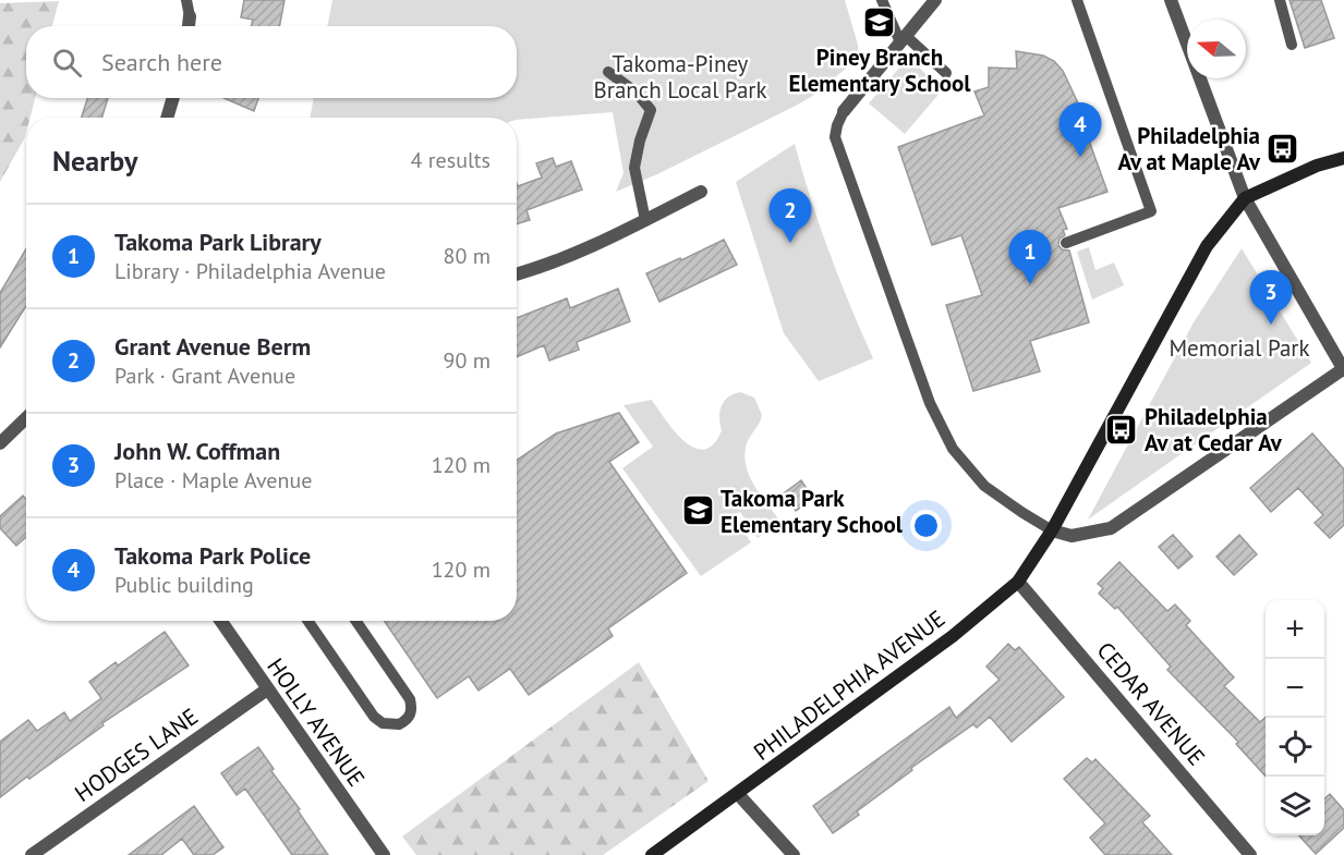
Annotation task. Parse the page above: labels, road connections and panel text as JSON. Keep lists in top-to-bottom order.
{
  "streets": {
    "main road": ["PHILADELPHIA AVENUE"],
    "street": ["CEDAR AVENUE", "HOLLY AVENUE", "HODGES LANE"]
  },
  "crossings": [
    ["PHILADELPHIA AVENUE", "CEDAR AVENUE"],
    ["HOLLY AVENUE", "HODGES LANE"]
  ],
  "parks": ["Takoma-Piney Branch Local Park", "Memorial Park"],
  "places": {
    "school or university": ["Piney Branch Elementary School", "Takoma Park Elementary School"],
    "bus stop": ["Philadelphia Av at Maple Av", "Philadelphia Av at Cedar Av"]
  },
  "north": "left",
  "page": {
    "search": "Search here",
    "pins": [
      "4",
      "2",
      "1",
      "3"
    ],
    "heading": ["Nearby", "4 results"],
    "list": [
      {
        "mark": "1",
        "name": "Takoma Park Library",
        "note": "Library · Philadelphia Avenue",
        "value": "80 m"
      },
      {
        "mark": "2",
        "name": "Grant Avenue Berm",
        "note": "Park · Grant Avenue",
        "value": "90 m"
      },
      {
        "mark": "3",
        "name": "John W. Coffman",
        "note": "Place · Maple Avenue",
        "value": "120 m"
      },
      {
        "mark": "4",
        "name": "Takoma Park Police",
        "note": "Public building",
        "value": "120 m"
      }
    ],
    "map_buttons": ["+", "−"]
  }
}
